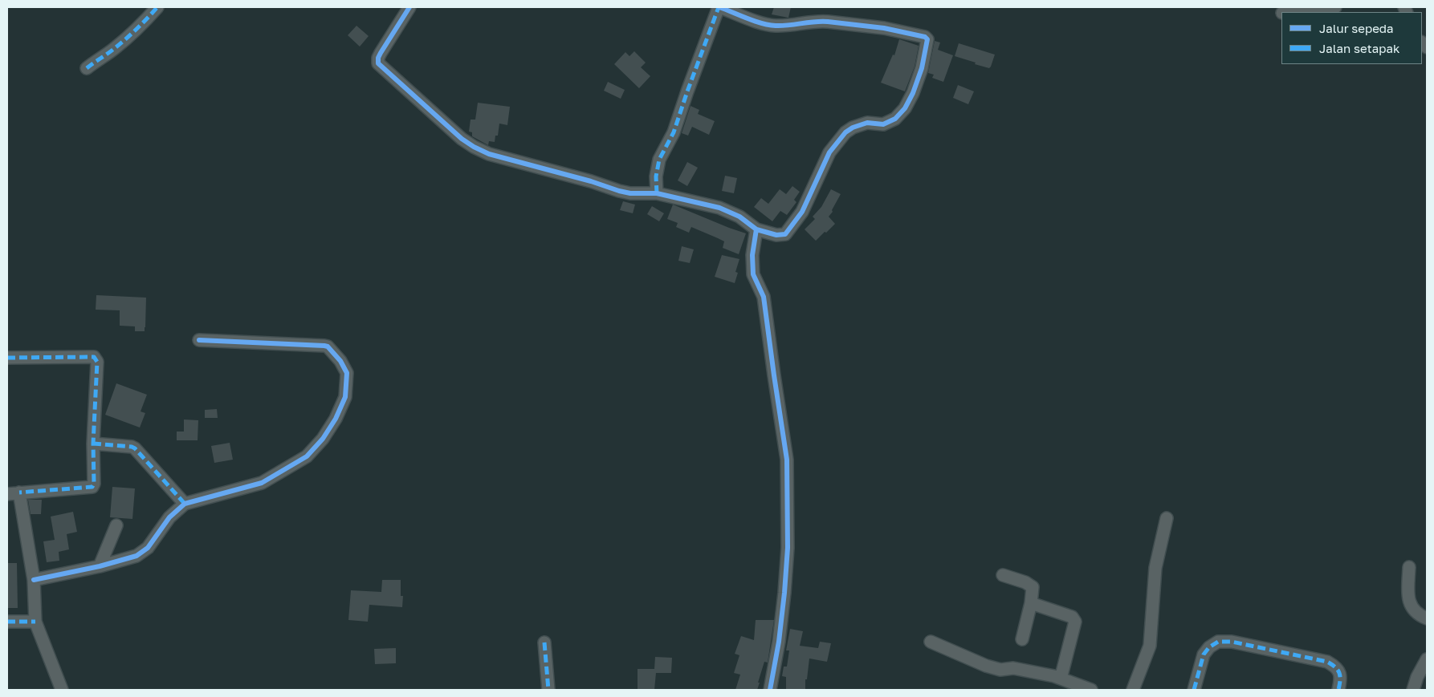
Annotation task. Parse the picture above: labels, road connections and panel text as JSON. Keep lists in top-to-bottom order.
{
  "legend": ["Jalur sepeda", "Jalan setapak"]
}
